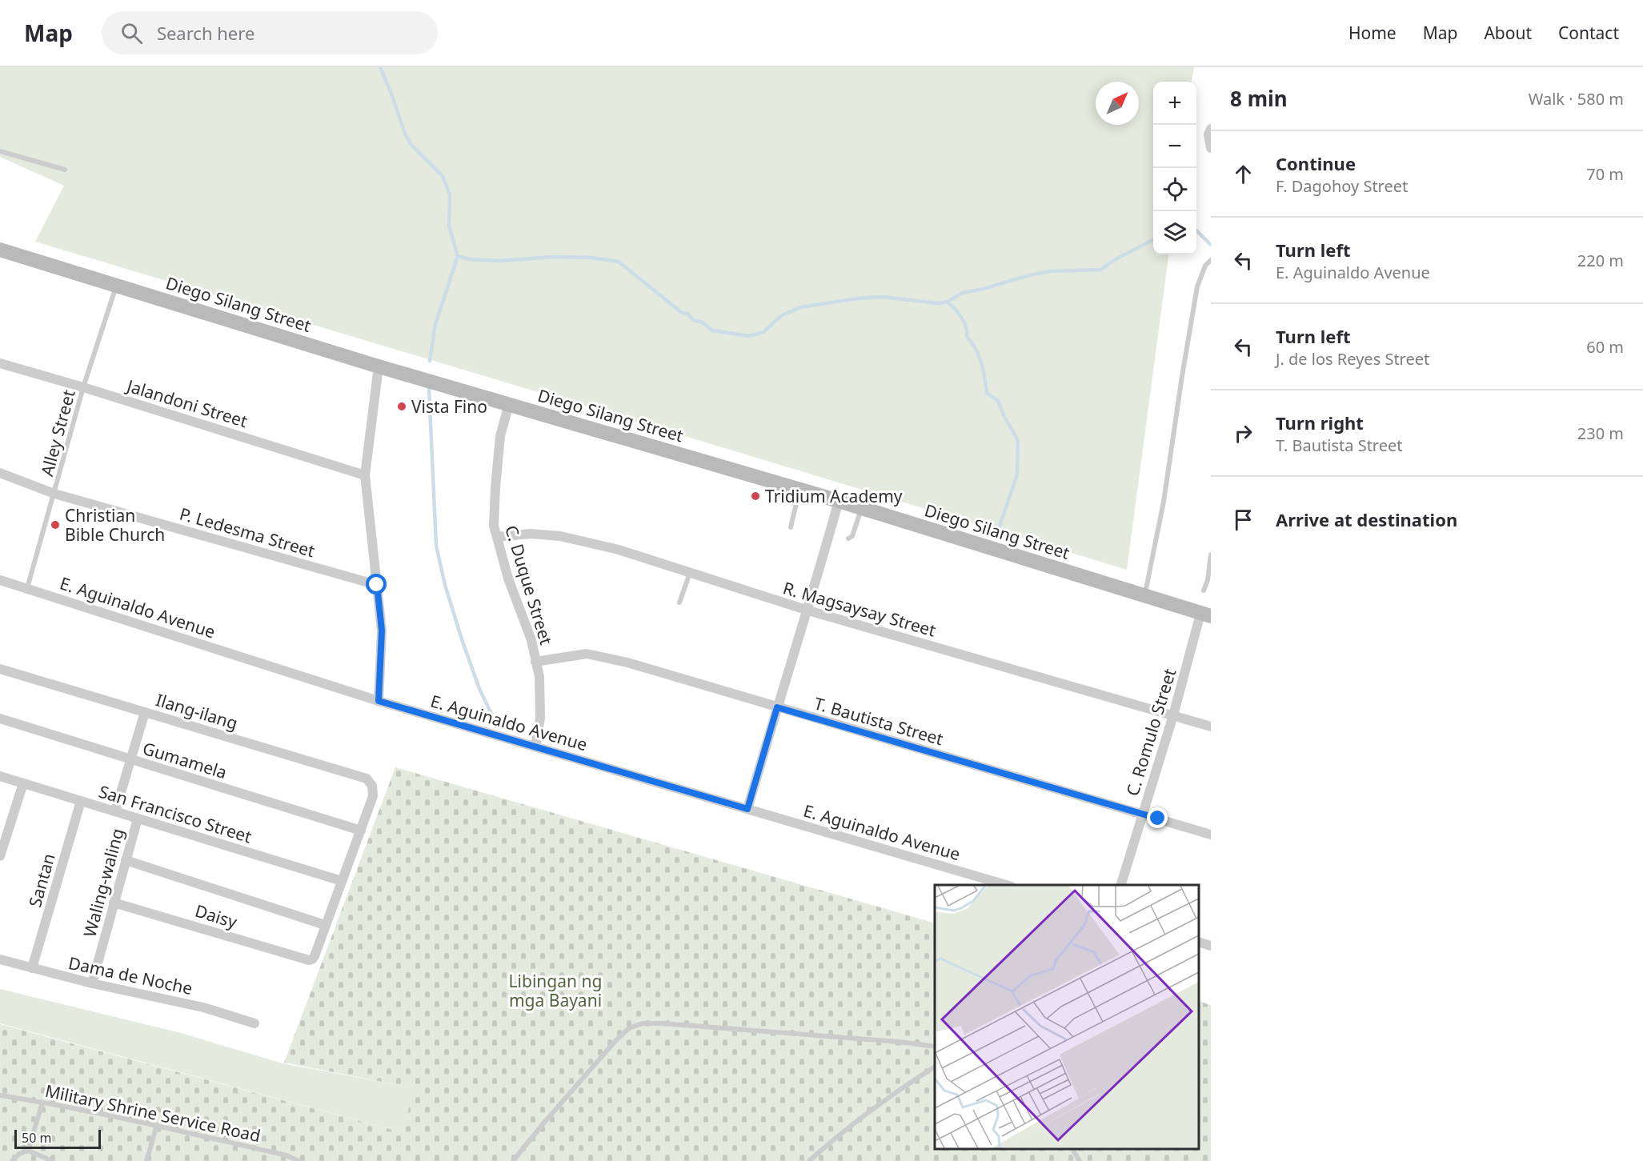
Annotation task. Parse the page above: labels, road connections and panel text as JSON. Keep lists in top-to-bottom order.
{
  "streets": {
    "street": [
      "Diego Silang Street",
      "Jalandoni Street",
      "P. Ledesma Street",
      "C. Duque Street",
      "E. Aguinaldo Avenue",
      "R. Magsaysay Street",
      "Ilang-ilang",
      "T. Bautista Street",
      "C. Romulo Street",
      "Gumamela",
      "San Francisco Street",
      "Santan",
      "Waling-waling",
      "Daisy",
      "Dama de Noche"
    ],
    "lane": ["Alley Street", "Military Shrine Service Road"]
  },
  "crossings": [
    ["Diego Silang Street", "Alley Street"],
    ["Diego Silang Street", "C. Duque Street"],
    ["Diego Silang Street", "C. Romulo Street"],
    ["Jalandoni Street", "Alley Street"],
    ["Alley Street", "P. Ledesma Street"],
    ["Alley Street", "E. Aguinaldo Avenue"],
    ["C. Duque Street", "E. Aguinaldo Avenue"],
    ["C. Duque Street", "R. Magsaysay Street"],
    ["C. Duque Street", "T. Bautista Street"],
    ["R. Magsaysay Street", "C. Romulo Street"],
    ["Ilang-ilang", "Gumamela"],
    ["T. Bautista Street", "C. Romulo Street"],
    ["San Francisco Street", "Santan"],
    ["San Francisco Street", "Waling-waling"],
    ["Santan", "Dama de Noche"],
    ["Waling-waling", "Daisy"],
    ["Waling-waling", "Dama de Noche"]
  ],
  "parks": ["Libingan ng mga Bayani"],
  "places": ["Vista Fino", "Tridium Academy", "Christian Bible Church"],
  "scale_bar": "50 m",
  "north": "top right",
  "page": {
    "header": "Map",
    "search": "Search here",
    "nav": [
      "Home",
      "Map",
      "About",
      "Contact"
    ],
    "heading": ["8 min", "Walk · 580 m"],
    "map_buttons": ["+", "−"],
    "list": [
      ["Continue", "F. Dagohoy Street", "70 m"],
      ["Turn left", "E. Aguinaldo Avenue", "220 m"],
      ["Turn left", "J. de los Reyes Street", "60 m"],
      ["Turn right", "T. Bautista Street", "230 m"],
      "Arrive at destination"
    ],
    "scale": "50 m"
  }
}
